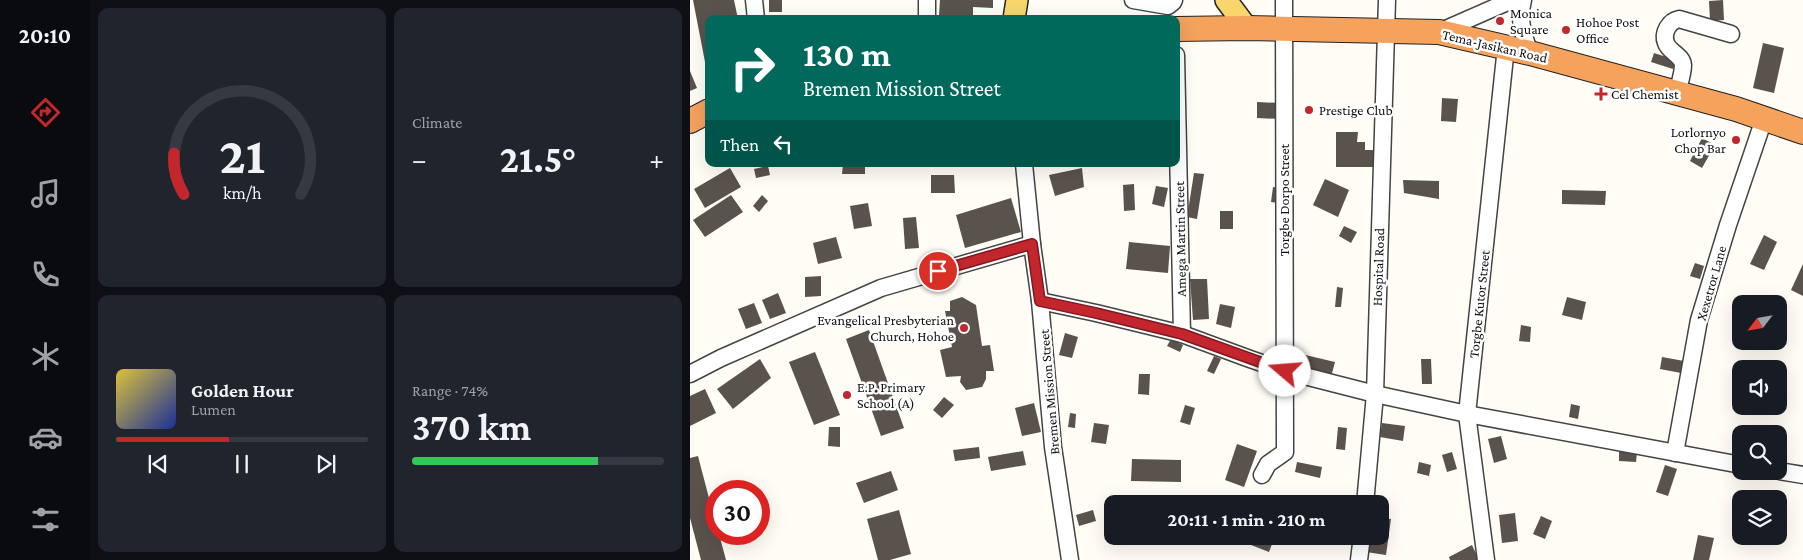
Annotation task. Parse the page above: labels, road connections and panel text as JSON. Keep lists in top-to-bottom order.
{
  "streets": {
    "highway": ["Tema-Jasikan Road"],
    "street": [
      "Torgbe Dorpo Street",
      "Amega Martin Street",
      "Hospital Road",
      "Xexetror Lane",
      "Torgbe Kutor Street",
      "Bremen Mission Street"
    ]
  },
  "crossings": [
    ["Tema-Jasikan Road", "Torgbe Dorpo Street"],
    ["Tema-Jasikan Road", "Hospital Road"],
    ["Tema-Jasikan Road", "Xexetror Lane"],
    ["Tema-Jasikan Road", "Torgbe Kutor Street"]
  ],
  "places": {
    "other": [
      "Monica Square",
      "Hohoe Post Office",
      "Prestige Club",
      "Lorlornyo Chop Bar",
      "Evangelical Presbyterian Church, Hohoe",
      "E.P. Primary School (A)"
    ],
    "health": ["Cel Chemist"]
  },
  "north": "bottom left",
  "page": {
    "tabs": "20:10",
    "tile": [
      "Climate",
      ["Range · 74%", "370 km"]
    ],
    "turn": ["130 m", "Bremen Mission Street"],
    "then": "Then",
    "heat": ["−", "21.5°", "+"],
    "song": ["Golden Hour", "Lumen"],
    "limit": "30",
    "trip": "20:11 · 1 min · 210 m",
    "gauge": ["21", "km/h"]
  }
}
